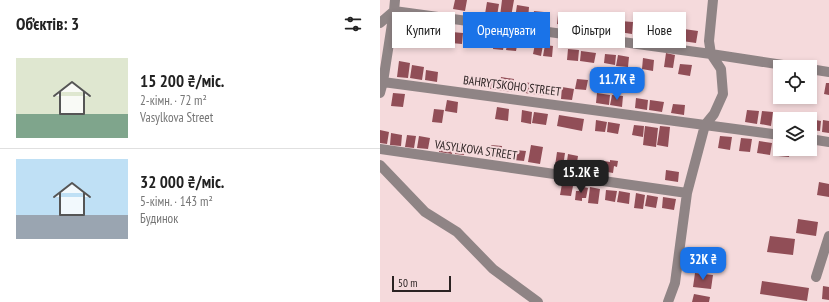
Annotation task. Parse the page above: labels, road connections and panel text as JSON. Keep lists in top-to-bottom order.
{
  "streets": {
    "street": ["BAHRYTSKOHO STREET", "VASYLKOVA STREET"]
  },
  "scale_bar": "50 m",
  "page": {
    "heading": "Об’єктів: 3",
    "chip": [
      "Купити",
      "Орендувати",
      "Фільтри",
      "Нове"
    ],
    "list": [
      {
        "name": "15 200 ₴/міс.",
        "note": "2-кімн. · 72 m² · Vasylkova Street"
      },
      {
        "name": "32 000 ₴/міс.",
        "note": "5-кімн. · 143 m² · Будинок"
      }
    ],
    "price": ["11.7K ₴", "15.2K ₴", "32K ₴"],
    "scale": "50 m"
  }
}
